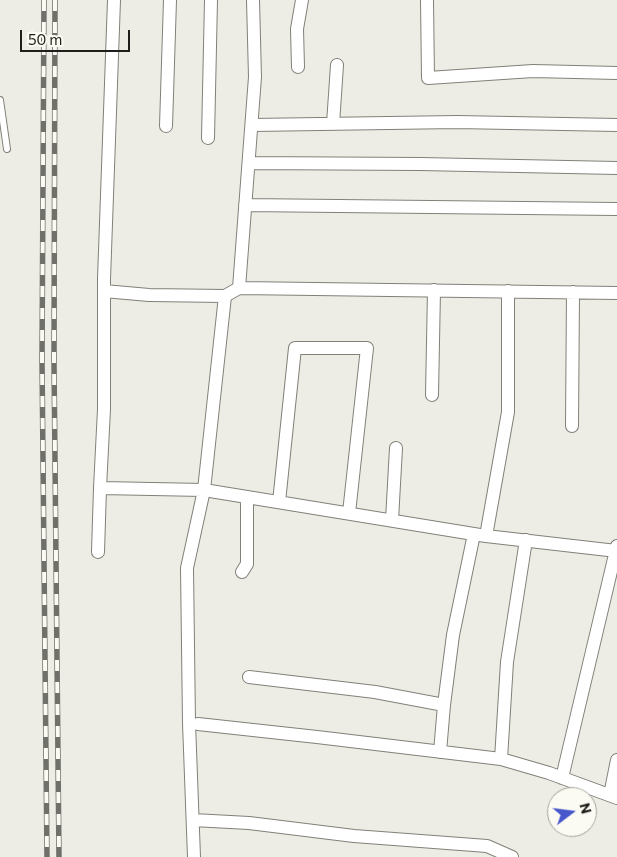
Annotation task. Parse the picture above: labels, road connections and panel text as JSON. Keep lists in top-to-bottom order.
{
  "scale_bar": "50 m",
  "north": "right"
}
